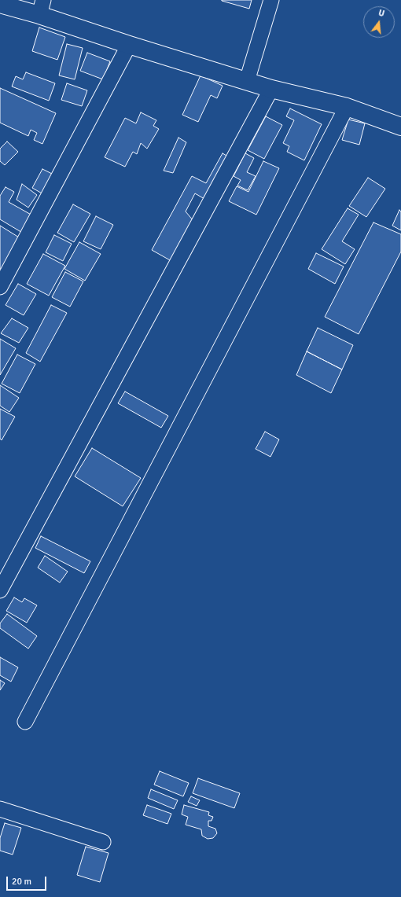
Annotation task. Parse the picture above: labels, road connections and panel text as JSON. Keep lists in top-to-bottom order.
{
  "scale_bar": "20 m",
  "north": "top"
}
